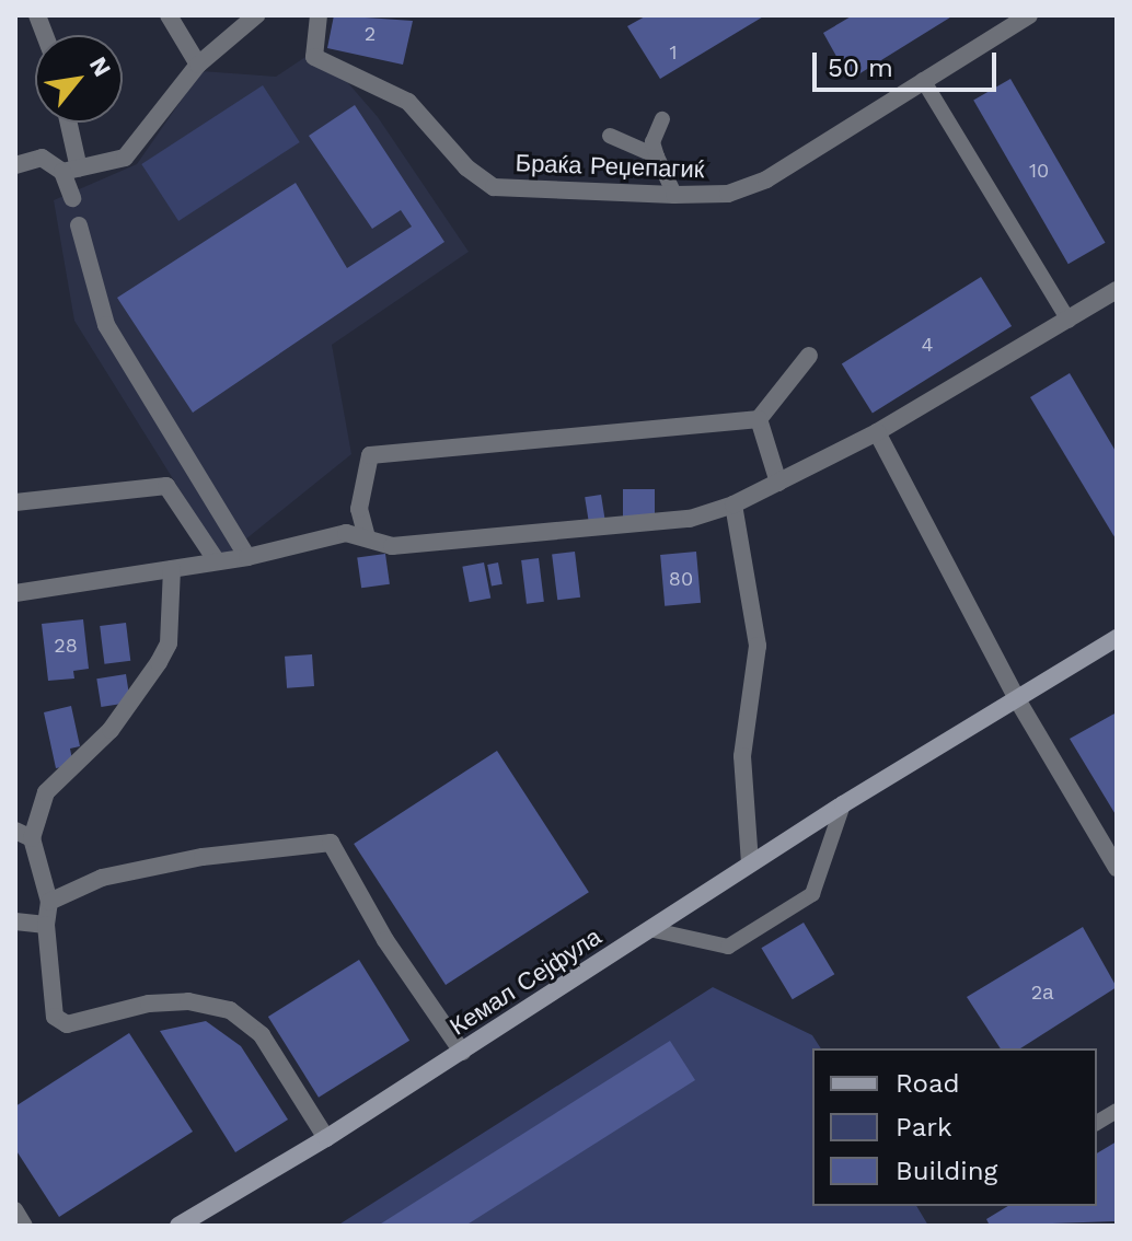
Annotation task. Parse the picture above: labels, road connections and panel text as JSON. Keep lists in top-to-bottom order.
{
  "streets": {
    "street": ["Браќа Реџепагиќ", "Кемал Сејфула"]
  },
  "house_numbers": [
    "2",
    "1",
    "10",
    "4",
    "80",
    "28",
    "2а"
  ],
  "legend": ["Road", "Park", "Building"],
  "scale_bar": "50 m",
  "north": "top right"
}
